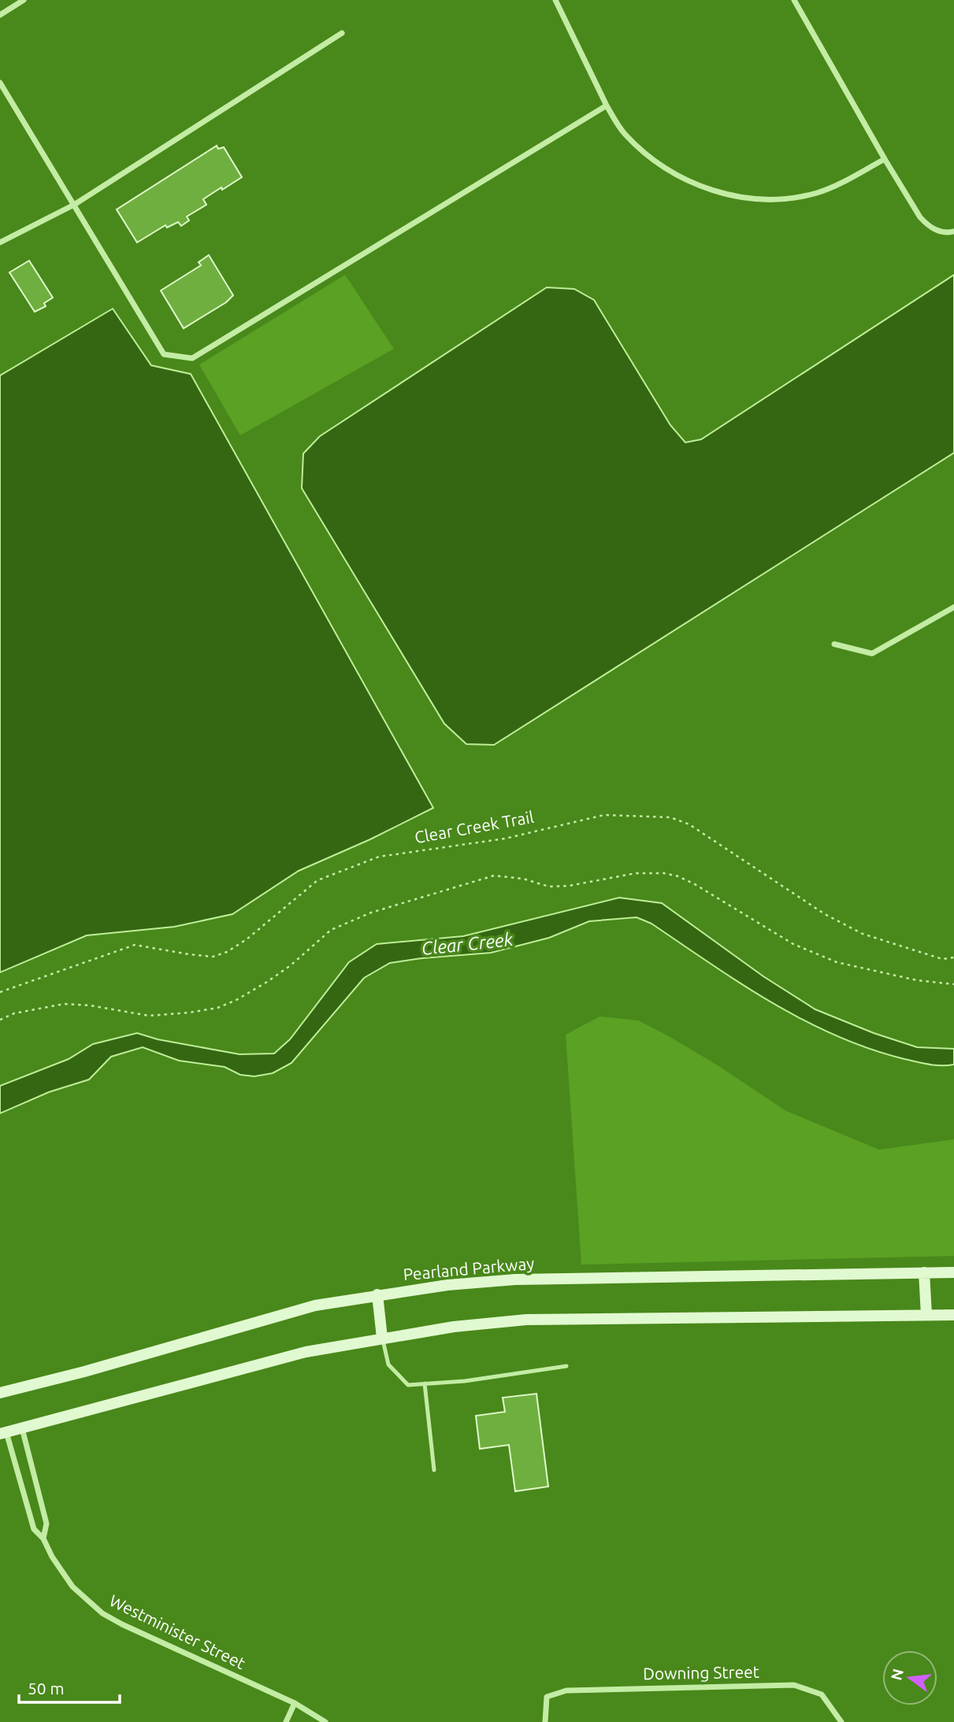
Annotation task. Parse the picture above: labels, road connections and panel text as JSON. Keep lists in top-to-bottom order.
{
  "streets": {
    "main road": ["Pearland Parkway"],
    "street": ["Westminister Street", "Downing Street"],
    "path": ["Clear Creek Trail"]
  },
  "water": ["Clear Creek"],
  "scale_bar": "50 m",
  "north": "left"
}
